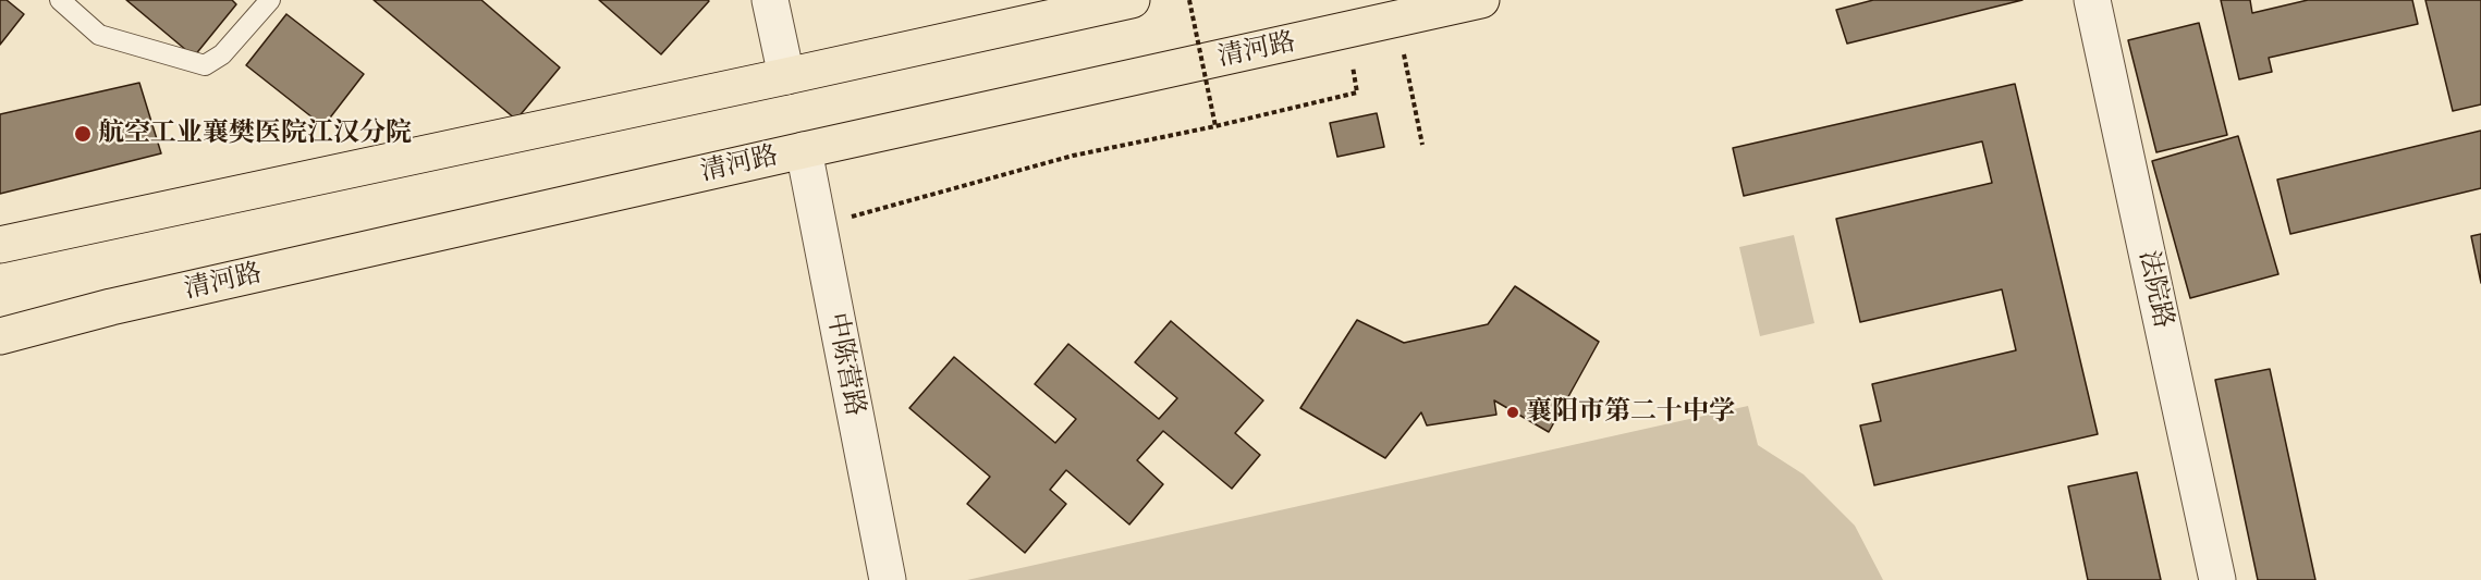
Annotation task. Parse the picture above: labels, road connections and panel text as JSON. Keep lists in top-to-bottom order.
{
  "streets": {
    "main road": ["清河路"],
    "street": ["法院路", "中陈营路"]
  },
  "crossings": [
    ["清河路", "中陈营路"]
  ],
  "places": ["航空工业襄樊医院江汉分院", "襄阳市第二十中学"]
}
